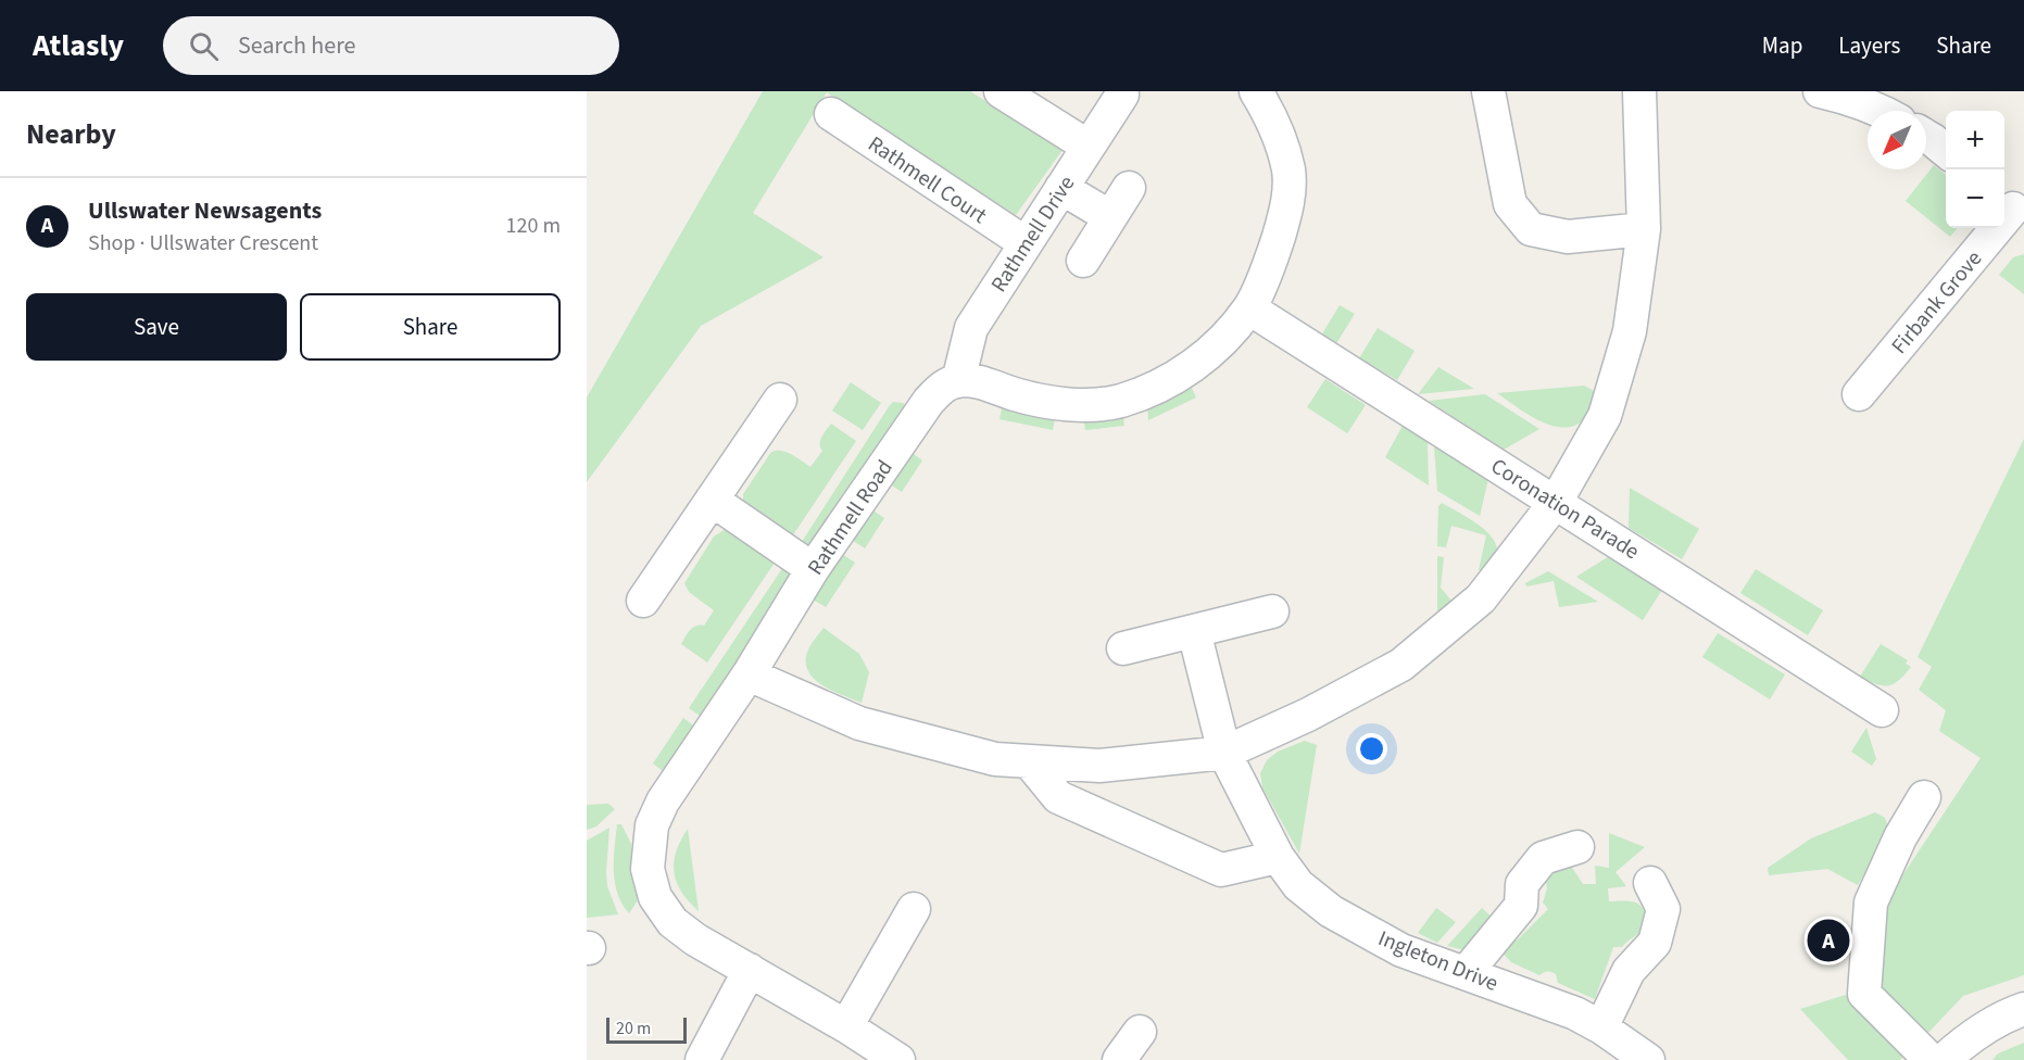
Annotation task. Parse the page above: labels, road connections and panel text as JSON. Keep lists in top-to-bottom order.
{
  "streets": {
    "street": [
      "Rathmell Court",
      "Rathmell Drive",
      "Firbank Grove",
      "Coronation Parade",
      "Rathmell Road",
      "Ingleton Drive"
    ]
  },
  "crossings": [
    ["Rathmell Court", "Rathmell Drive"],
    ["Rathmell Drive", "Rathmell Road"]
  ],
  "scale_bar": "20 m",
  "north": "bottom left",
  "page": {
    "header": "Atlasly",
    "search": "Search here",
    "nav": ["Map", "Layers", "Share"],
    "heading": "Nearby",
    "map_buttons": ["+", "−"],
    "list": [
      {
        "mark": "A",
        "name": "Ullswater Newsagents",
        "note": "Shop · Ullswater Crescent",
        "value": "120 m"
      }
    ],
    "buttons": ["Save", "Share"],
    "pins": "A",
    "scale": "20 m"
  }
}
